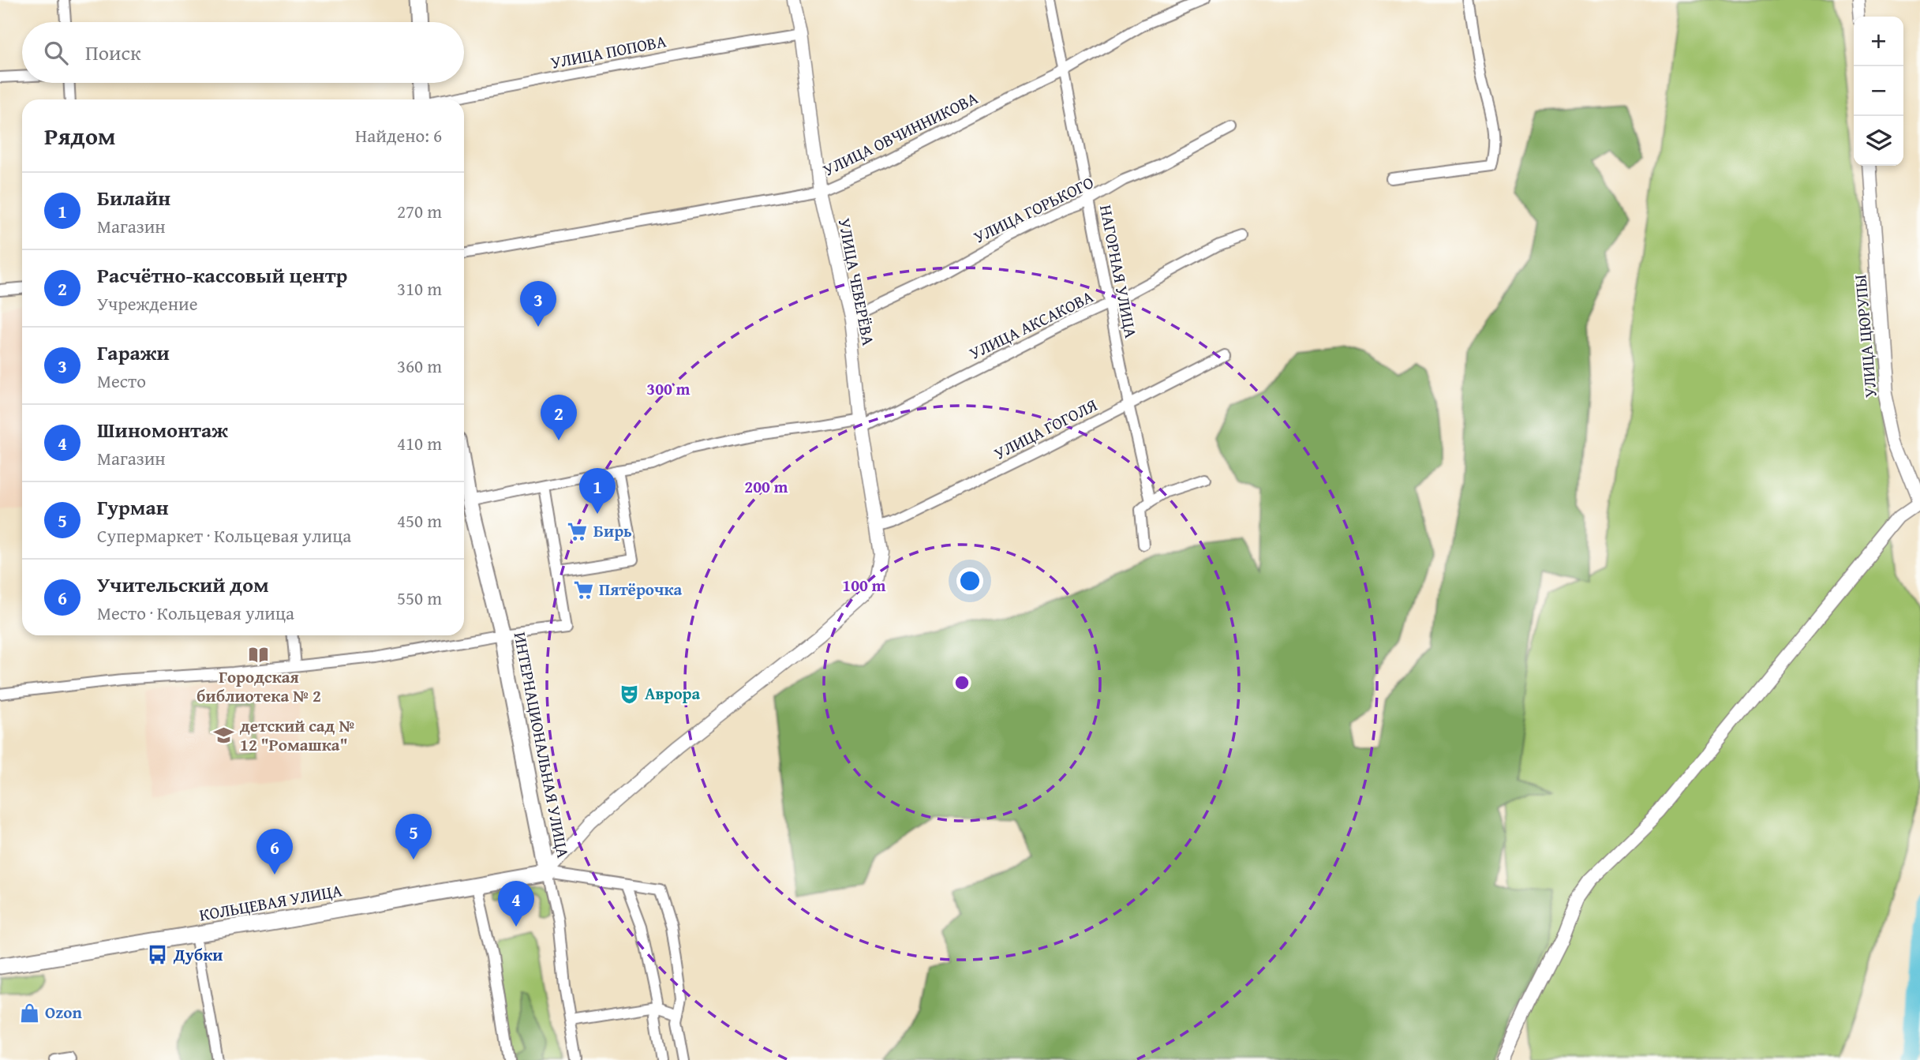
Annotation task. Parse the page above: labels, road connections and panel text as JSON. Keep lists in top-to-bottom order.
{
  "streets": {
    "main road": ["ИНТЕРНАЦИОНАЛЬНАЯ УЛИЦА", "КОЛЬЦЕВАЯ УЛИЦА"],
    "street": [
      "УЛИЦА ПОПОВА",
      "УЛИЦА ОВЧИННИКОВА",
      "УЛИЦА ГОРЬКОГО",
      "НАГОРНАЯ УЛИЦА",
      "УЛИЦА ЧЕВЕРЁВА",
      "УЛИЦА АКСАКОВА",
      "УЛИЦА ЦЮРУПЫ",
      "УЛИЦА ГОГОЛЯ"
    ]
  },
  "crossings": [
    ["УЛИЦА ПОПОВА", "УЛИЦА ЧЕВЕРЁВА"],
    ["УЛИЦА ОВЧИННИКОВА", "НАГОРНАЯ УЛИЦА"],
    ["УЛИЦА ОВЧИННИКОВА", "УЛИЦА ЧЕВЕРЁВА"],
    ["УЛИЦА ГОРЬКОГО", "НАГОРНАЯ УЛИЦА"],
    ["УЛИЦА ГОРЬКОГО", "УЛИЦА ЧЕВЕРЁВА"],
    ["НАГОРНАЯ УЛИЦА", "УЛИЦА АКСАКОВА"],
    ["НАГОРНАЯ УЛИЦА", "УЛИЦА ГОГОЛЯ"],
    ["УЛИЦА ЧЕВЕРЁВА", "УЛИЦА АКСАКОВА"],
    ["УЛИЦА ЧЕВЕРЁВА", "УЛИЦА ГОГОЛЯ"],
    ["УЛИЦА ЧЕВЕРЁВА", "ИНТЕРНАЦИОНАЛЬНАЯ УЛИЦА"],
    ["УЛИЦА ЧЕВЕРЁВА", "КОЛЬЦЕВАЯ УЛИЦА"],
    ["УЛИЦА АКСАКОВА", "ИНТЕРНАЦИОНАЛЬНАЯ УЛИЦА"],
    ["ИНТЕРНАЦИОНАЛЬНАЯ УЛИЦА", "КОЛЬЦЕВАЯ УЛИЦА"]
  ],
  "places": {
    "supermarket": ["Бирь", "Пятёрочка"],
    "library": ["Городская библиотека № 2"],
    "theatre": ["Аврора"],
    "school or university": ["детский сад № 12 \"Ромашка\""],
    "bus stop": ["Дубки"],
    "shop": ["Ozon"]
  },
  "page": {
    "map_buttons": ["+", "−"],
    "search": "Поиск",
    "heading": ["Рядом", "Найдено: 6"],
    "list": [
      {
        "mark": "1",
        "name": "Билайн",
        "note": "Магазин",
        "value": "270 m"
      },
      {
        "mark": "2",
        "name": "Расчётно-кассовый центр",
        "note": "Учреждение",
        "value": "310 m"
      },
      {
        "mark": "3",
        "name": "Гаражи",
        "note": "Место",
        "value": "360 m"
      },
      {
        "mark": "4",
        "name": "Шиномонтаж",
        "note": "Магазин",
        "value": "410 m"
      },
      {
        "mark": "5",
        "name": "Гурман",
        "note": "Супермаркет · Кольцевая улица",
        "value": "450 m"
      },
      {
        "mark": "6",
        "name": "Учительский дом",
        "note": "Место · Кольцевая улица",
        "value": "550 m"
      }
    ],
    "pins": [
      "3",
      "2",
      "1",
      "5",
      "6",
      "4"
    ]
  },
  "rings": ["300 m", "200 m", "100 m"]
}
